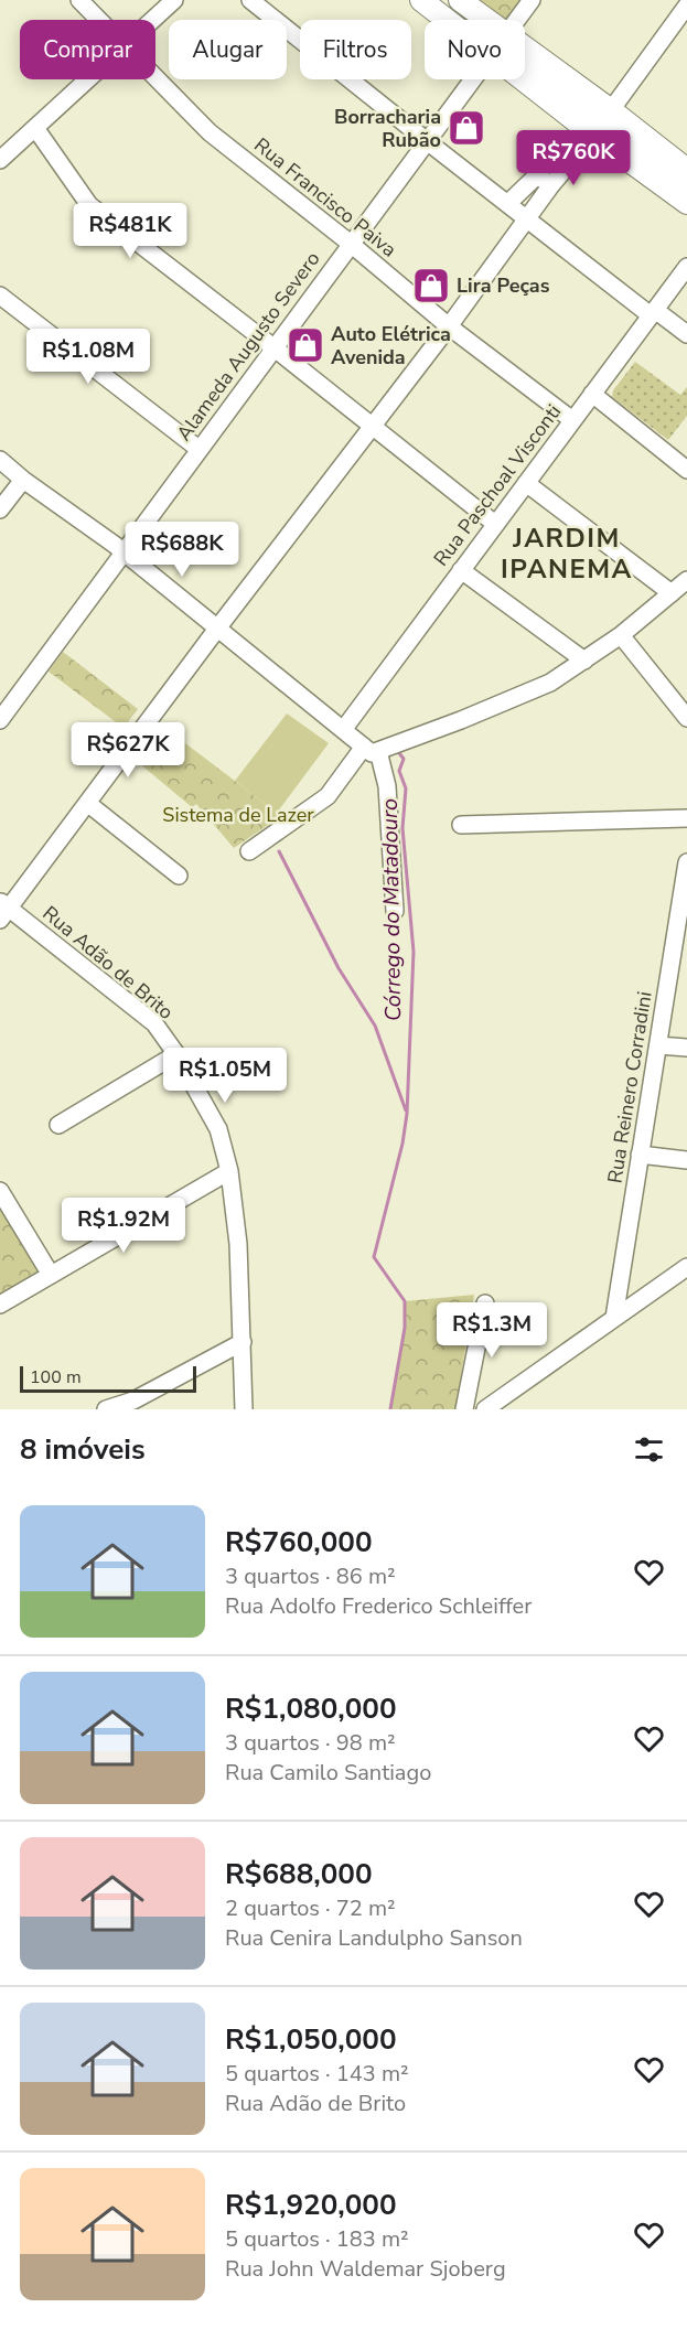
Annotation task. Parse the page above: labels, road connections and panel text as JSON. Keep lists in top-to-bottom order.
{
  "streets": {
    "street": [
      "Rua Francisco Paiva",
      "Alameda Augusto Severo",
      "Rua Paschoal Visconti",
      "Rua Adão de Brito",
      "Rua Reinero Corradini"
    ]
  },
  "crossings": [
    ["Rua Francisco Paiva", "Alameda Augusto Severo"],
    ["Rua Francisco Paiva", "Rua Paschoal Visconti"]
  ],
  "districts": ["JARDIM IPANEMA"],
  "water": ["Córrego do Matadouro"],
  "parks": ["Sistema de Lazer"],
  "places": {
    "shop": ["Borracharia Rubão", "Lira Peças", "Auto Elétrica Avenida"]
  },
  "scale_bar": "100 m",
  "page": {
    "chip": [
      "Comprar",
      "Alugar",
      "Filtros",
      "Novo"
    ],
    "price": [
      "R$760K",
      "R$481K",
      "R$1.08M",
      "R$688K",
      "R$627K",
      "R$1.05M",
      "R$1.92M",
      "R$1.3M"
    ],
    "scale": "100 m",
    "heading": "8 imóveis",
    "list": [
      {
        "name": "R$760,000",
        "note": "3 quartos · 86 m² · Rua Adolfo Frederico Schleiffer"
      },
      {
        "name": "R$1,080,000",
        "note": "3 quartos · 98 m² · Rua Camilo Santiago"
      },
      {
        "name": "R$688,000",
        "note": "2 quartos · 72 m² · Rua Cenira Landulpho Sanson"
      },
      {
        "name": "R$1,050,000",
        "note": "5 quartos · 143 m² · Rua Adão de Brito"
      },
      {
        "name": "R$1,920,000",
        "note": "5 quartos · 183 m² · Rua John Waldemar Sjoberg"
      }
    ]
  }
}
